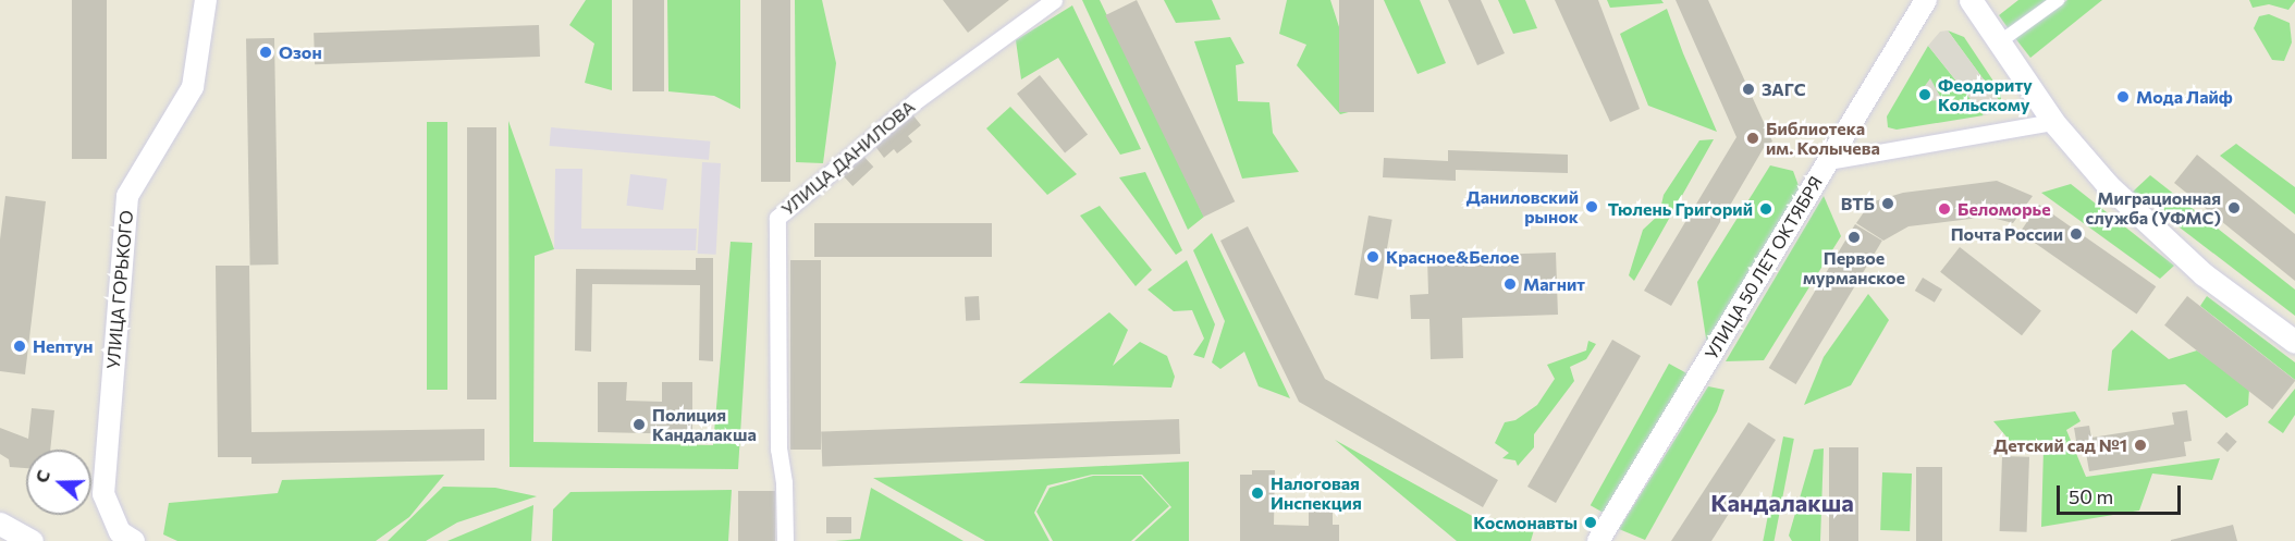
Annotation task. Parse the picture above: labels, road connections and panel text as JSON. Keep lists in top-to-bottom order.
{
  "streets": {
    "street": ["УЛИЦА ДАНИЛОВА", "УЛИЦА 50 ЛЕТ ОКТЯБРЯ", "УЛИЦА ГОРЬКОГО"]
  },
  "districts": ["Кандалакша"],
  "places": [
    "Озон",
    "ЗАГС",
    "Феодориту Кольскому",
    "Мода Лайф",
    "Библиотека им. Колычева",
    "ВТБ",
    "Даниловский рынок",
    "Миграционная служба (УФМС)",
    "Тюлень Григорий",
    "Беломорье",
    "Почта России",
    "Первое мурманское",
    "Красное&Белое",
    "Магнит",
    "Нептун",
    "Полиция Кандалакша",
    "Детский сад №1",
    "Налоговая Инспекция",
    "Космонавты"
  ],
  "scale_bar": "50 m",
  "north": "left"
}
